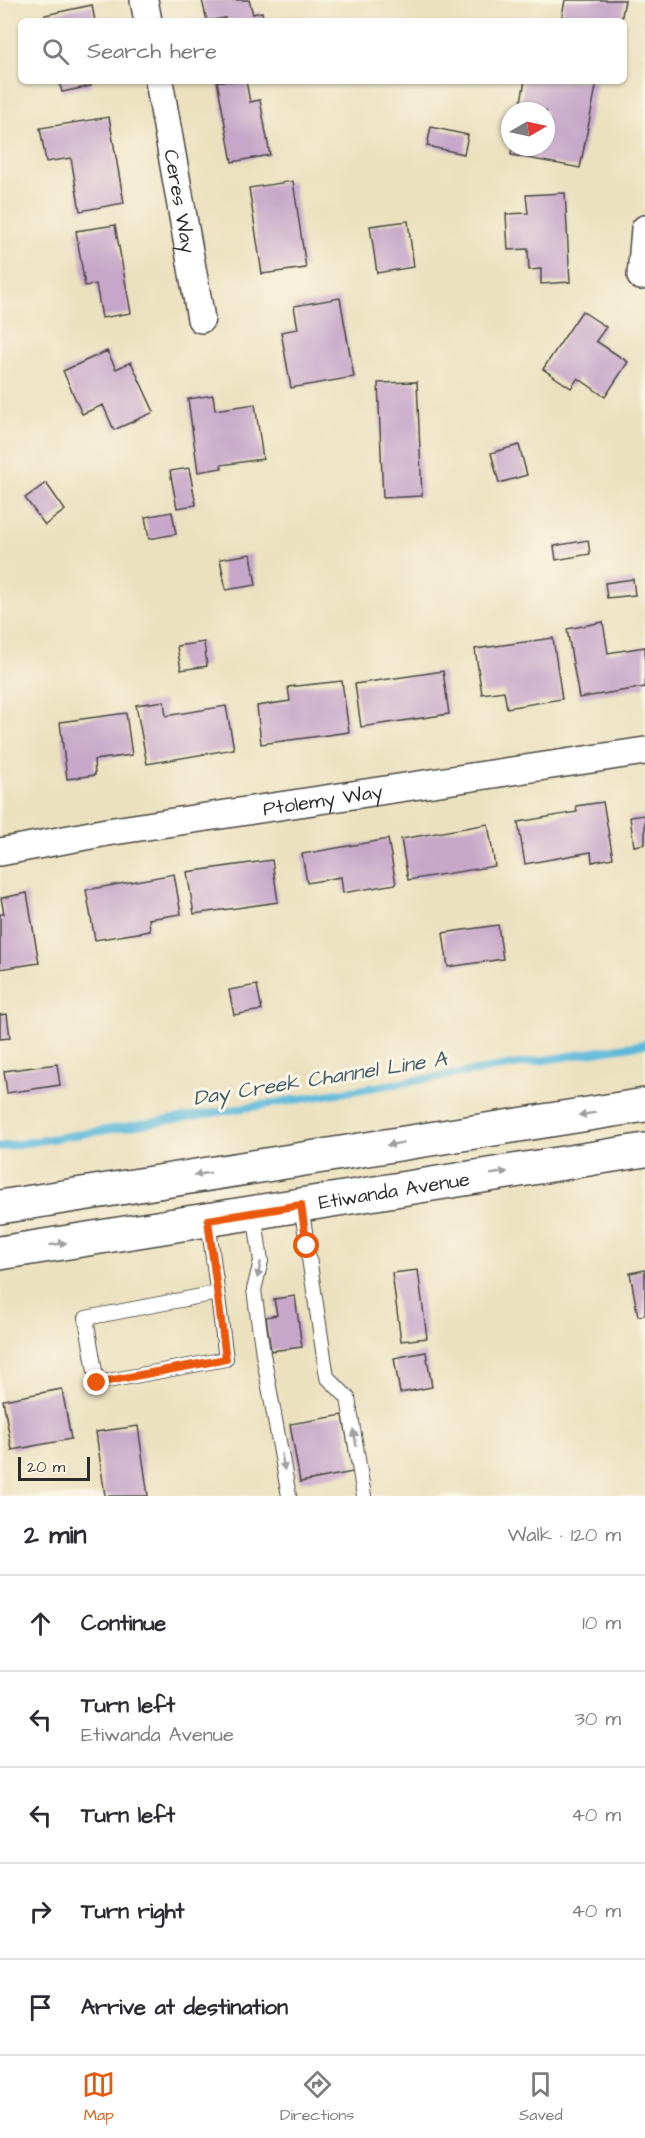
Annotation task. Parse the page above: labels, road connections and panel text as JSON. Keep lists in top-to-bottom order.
{
  "streets": {
    "main road": ["Etiwanda Avenue"],
    "street": ["Ceres Way", "Ptolemy Way"]
  },
  "water": ["Day Creek Channel Line A"],
  "scale_bar": "20 m",
  "north": "right",
  "page": {
    "search": "Search here",
    "scale": "20 m",
    "heading": ["2 min", "Walk · 120 m"],
    "list": [
      ["Continue", "10 m"],
      ["Turn left", "Etiwanda Avenue", "30 m"],
      ["Turn left", "40 m"],
      ["Turn right", "40 m"],
      "Arrive at destination"
    ],
    "nav": ["Map", "Directions", "Saved"]
  }
}
